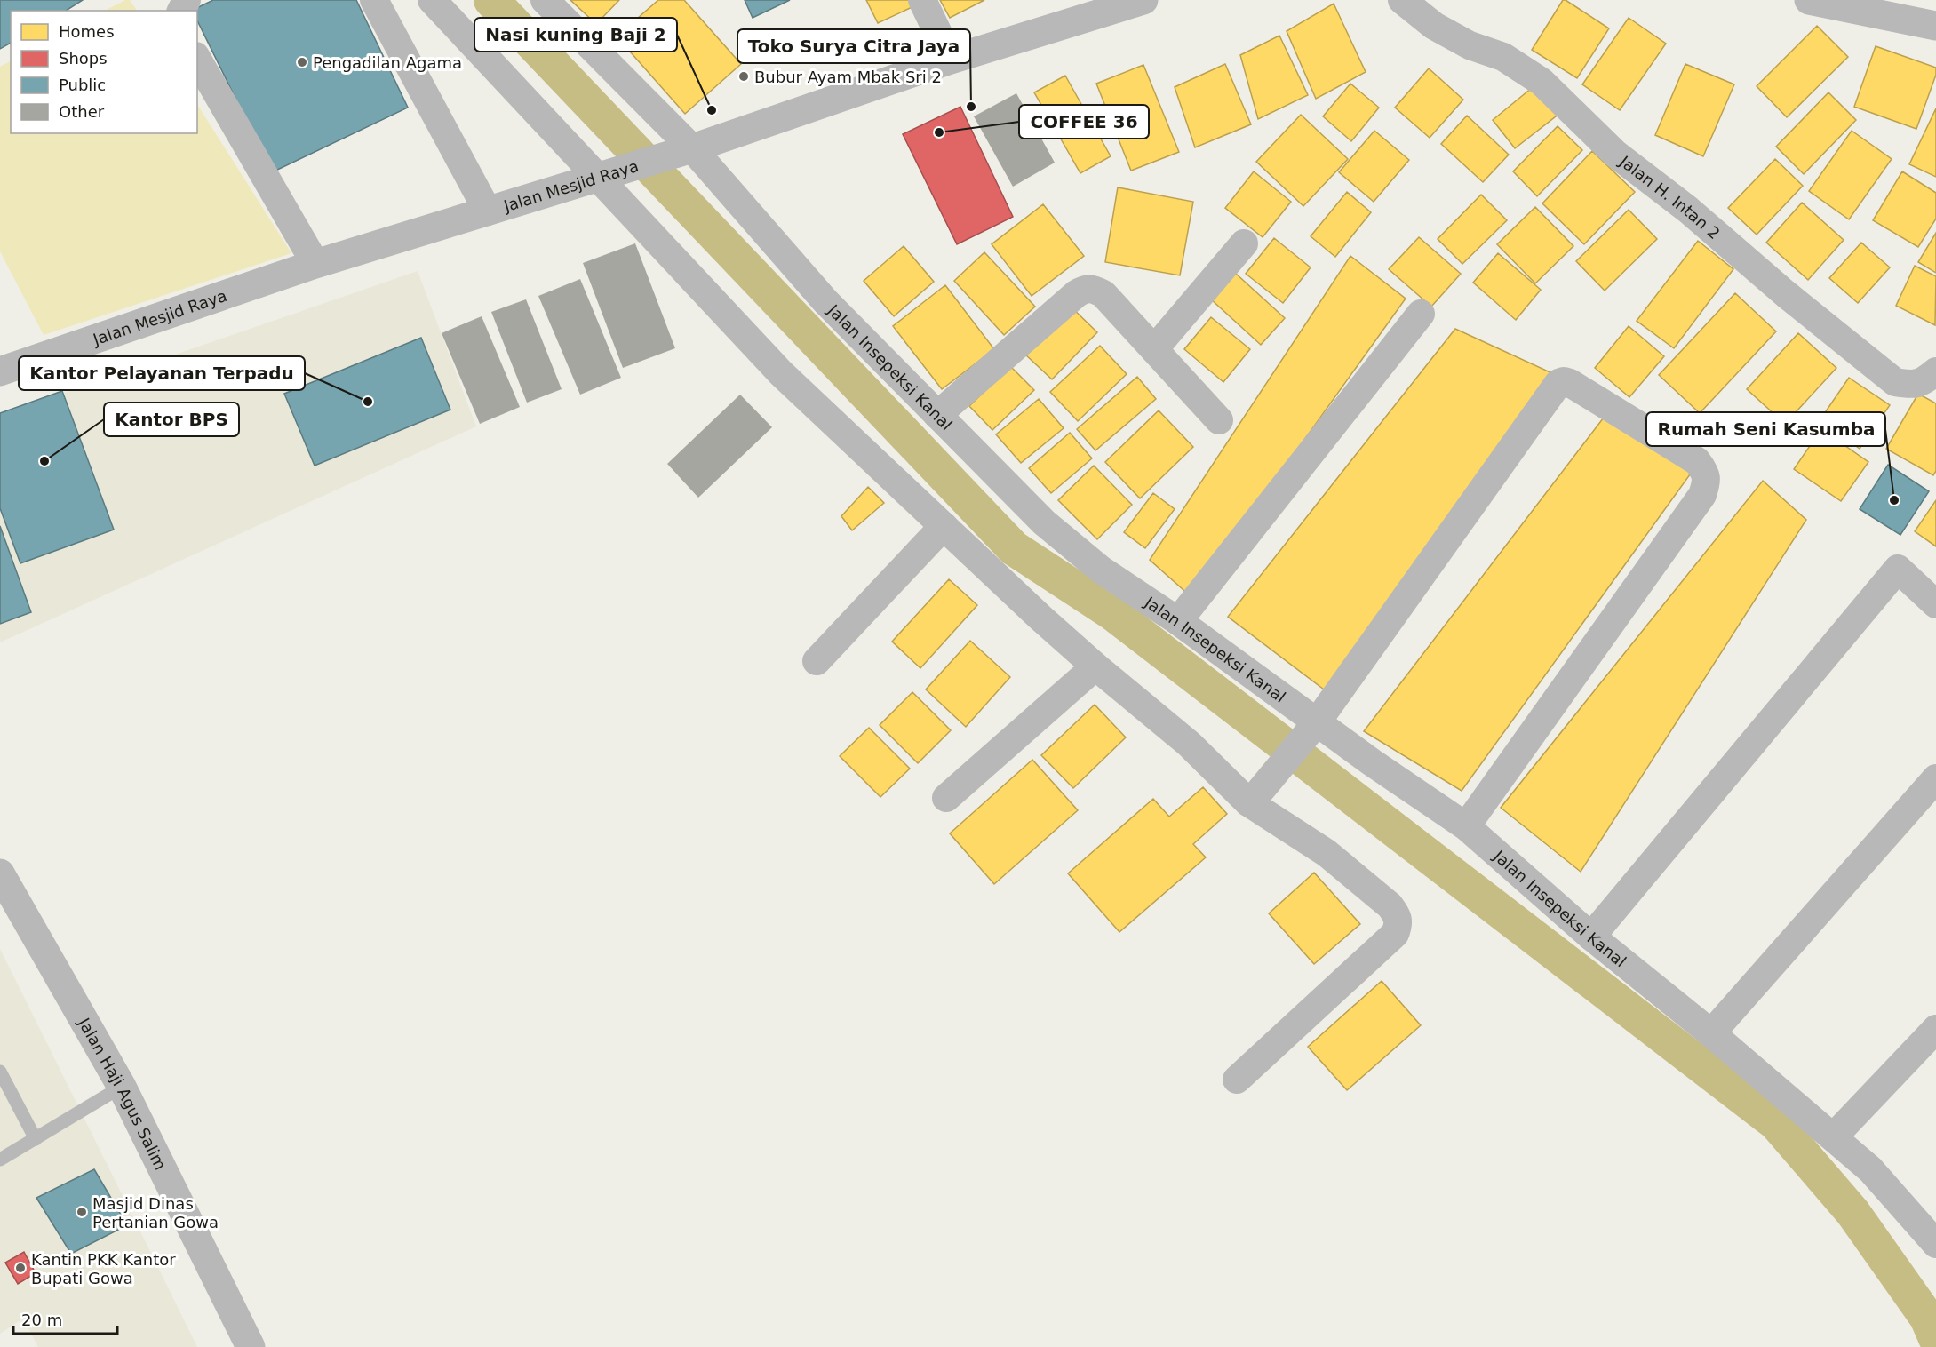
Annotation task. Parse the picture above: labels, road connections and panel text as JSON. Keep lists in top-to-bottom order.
{
  "streets": {
    "street": [
      "Jalan Mesjid Raya",
      "Jalan H. Intan 2",
      "Jalan Insepeksi Kanal",
      "Jalan Haji Agus Salim"
    ]
  },
  "crossings": [
    ["Jalan Mesjid Raya", "Jalan Insepeksi Kanal"]
  ],
  "places": [
    "Pengadilan Agama",
    "Bubur Ayam Mbak Sri 2",
    "Toko Surya Citra Jaya",
    "Nasi kuning Baji 2",
    "COFFEE 36",
    "Kantor Pelayanan Terpadu",
    "Kantor BPS",
    "Rumah Seni Kasumba",
    "Masjid Dinas Pertanian Gowa",
    "Kantin PKK Kantor Bupati Gowa"
  ],
  "legend": [
    "Homes",
    "Shops",
    "Public",
    "Other"
  ],
  "scale_bar": "20 m"
}
